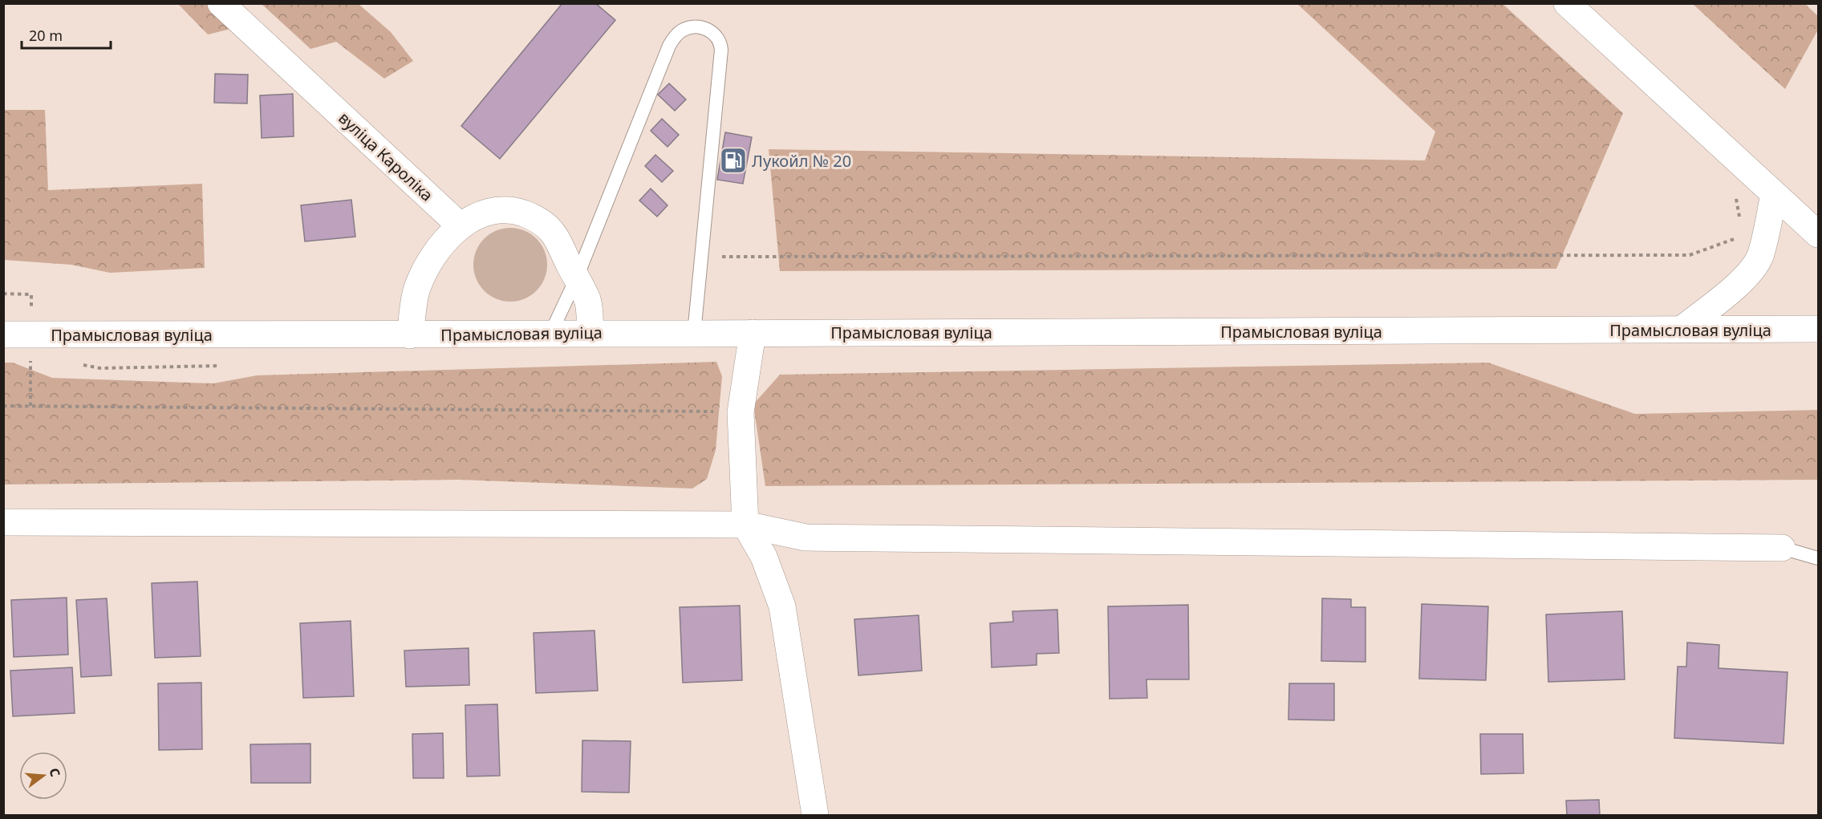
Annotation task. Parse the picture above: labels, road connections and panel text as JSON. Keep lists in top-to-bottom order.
{
  "streets": {
    "street": ["вуліца Кароліка", "Прамысловая вуліца"]
  },
  "places": {
    "fuel station": ["Лукойл № 20"]
  },
  "scale_bar": "20 m",
  "north": "right"
}
